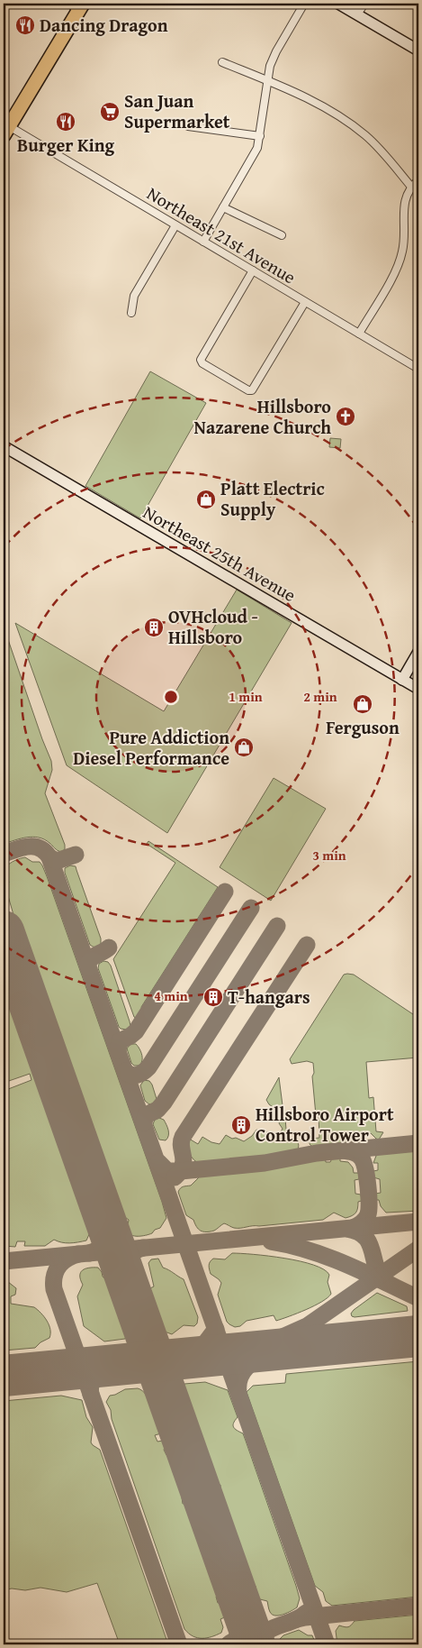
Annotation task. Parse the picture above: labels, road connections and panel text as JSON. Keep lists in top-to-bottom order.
{
  "streets": {
    "main road": ["Northeast 25th Avenue"],
    "street": ["Northeast 21st Avenue"]
  },
  "places": {
    "restaurant": ["Dancing Dragon", "Burger King"],
    "supermarket": ["San Juan Supermarket"],
    "church": ["Hillsboro Nazarene Church"],
    "shop": ["Platt Electric Supply", "Ferguson", "Pure Addiction Diesel Performance"],
    "building": ["OVHcloud - Hillsboro", "T-hangars", "Hillsboro Airport Control Tower"]
  },
  "rings": [
    "1 min",
    "2 min",
    "3 min",
    "4 min"
  ]
}
